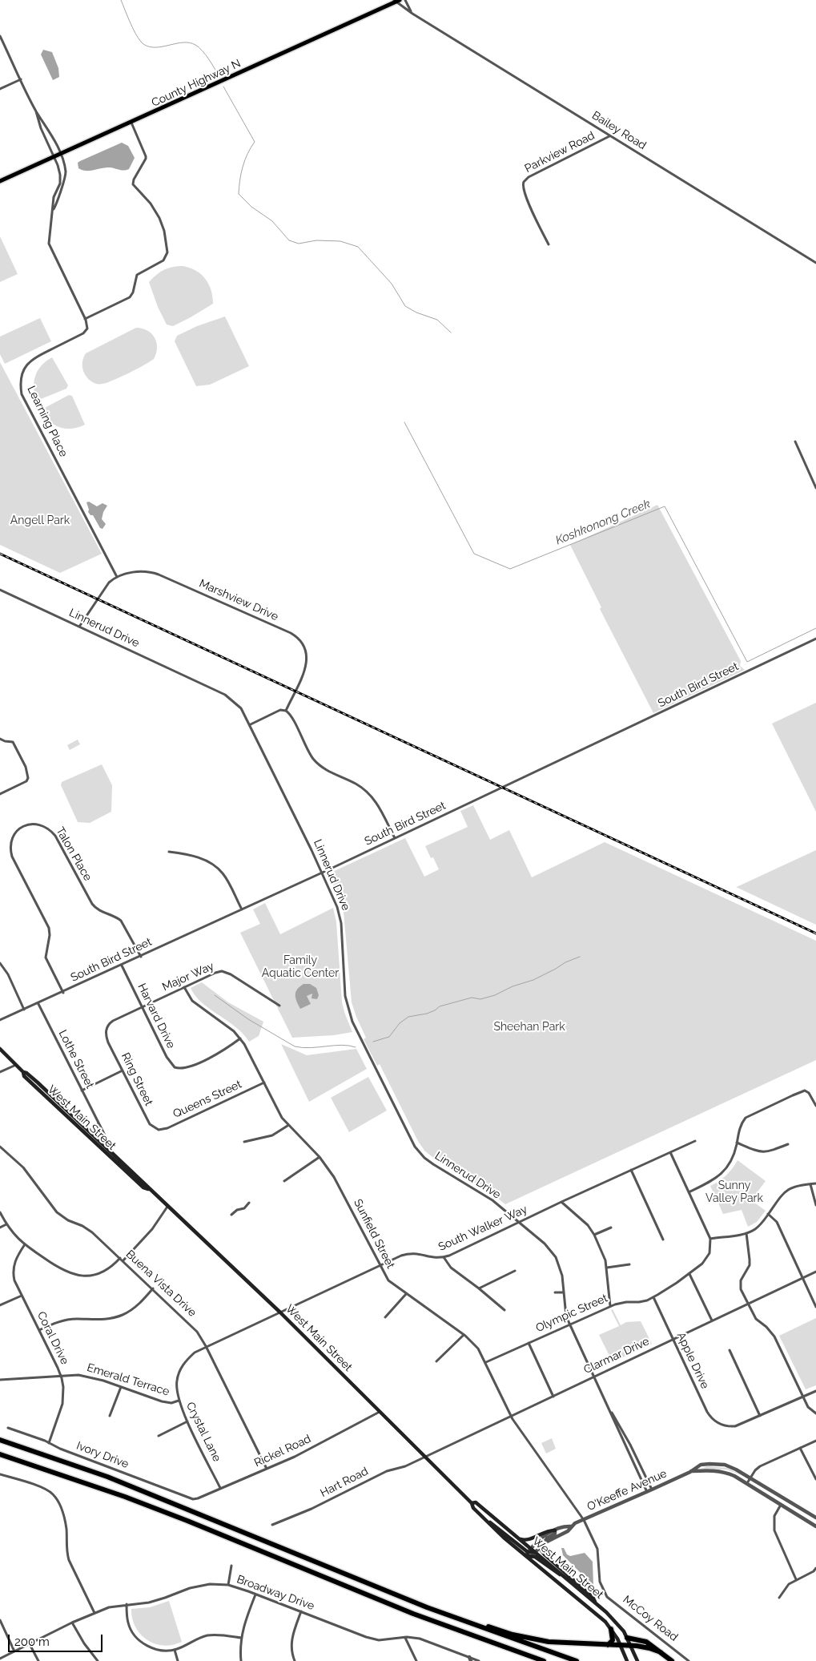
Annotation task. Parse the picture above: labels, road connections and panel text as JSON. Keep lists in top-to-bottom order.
{
  "streets": {
    "main road": ["County Highway N", "West Main Street"],
    "street": [
      "Bailey Road",
      "Parkview Road",
      "Learning Place",
      "Marshview Drive",
      "Linnerud Drive",
      "South Bird Street",
      "Talon Place",
      "Major Way",
      "Harvard Drive",
      "Lothe Street",
      "Ring Street",
      "Queens Street",
      "South Walker Way",
      "Sunfield Street",
      "Buena Vista Drive",
      "Olympic Street",
      "Coral Drive",
      "Clarmar Drive",
      "Apple Drive",
      "Emerald Terrace",
      "Crystal Lane",
      "Rickel Road",
      "Ivory Drive",
      "Hart Road",
      "O'Keeffe Avenue",
      "Broadway Drive",
      "McCoy Road"
    ]
  },
  "crossings": [
    ["County Highway N", "Bailey Road"],
    ["Bailey Road", "Parkview Road"],
    ["Learning Place", "Marshview Drive"],
    ["Linnerud Drive", "South Bird Street"],
    ["Linnerud Drive", "South Walker Way"],
    ["Linnerud Drive", "Olympic Street"],
    ["Linnerud Drive", "Clarmar Drive"],
    ["Linnerud Drive", "O'Keeffe Avenue"],
    ["South Bird Street", "Talon Place"],
    ["South Bird Street", "Harvard Drive"],
    ["South Bird Street", "Lothe Street"],
    ["Major Way", "Harvard Drive"],
    ["Major Way", "Ring Street"],
    ["Major Way", "Sunfield Street"],
    ["Harvard Drive", "Sunfield Street"],
    ["Lothe Street", "West Main Street"],
    ["Ring Street", "Queens Street"],
    ["Queens Street", "Sunfield Street"],
    ["West Main Street", "South Walker Way"],
    ["West Main Street", "Clarmar Drive"],
    ["West Main Street", "Crystal Lane"],
    ["West Main Street", "Rickel Road"],
    ["West Main Street", "Hart Road"],
    ["West Main Street", "O'Keeffe Avenue"],
    ["South Walker Way", "Sunfield Street"],
    ["South Walker Way", "Crystal Lane"],
    ["Sunfield Street", "Olympic Street"],
    ["Sunfield Street", "Clarmar Drive"],
    ["Sunfield Street", "O'Keeffe Avenue"],
    ["Sunfield Street", "McCoy Road"],
    ["Buena Vista Drive", "Crystal Lane"],
    ["Buena Vista Drive", "Rickel Road"],
    ["Olympic Street", "Apple Drive"],
    ["Coral Drive", "Emerald Terrace"],
    ["Coral Drive", "Ivory Drive"],
    ["Clarmar Drive", "Apple Drive"],
    ["Clarmar Drive", "Hart Road"],
    ["Emerald Terrace", "Crystal Lane"],
    ["Crystal Lane", "Rickel Road"],
    ["Rickel Road", "Ivory Drive"],
    ["O'Keeffe Avenue", "McCoy Road"]
  ],
  "water": ["Koshkonong Creek"],
  "parks": [
    "Angell Park",
    "Family Aquatic Center",
    "Sheehan Park",
    "Sunny Valley Park"
  ],
  "scale_bar": "200 m"
}
